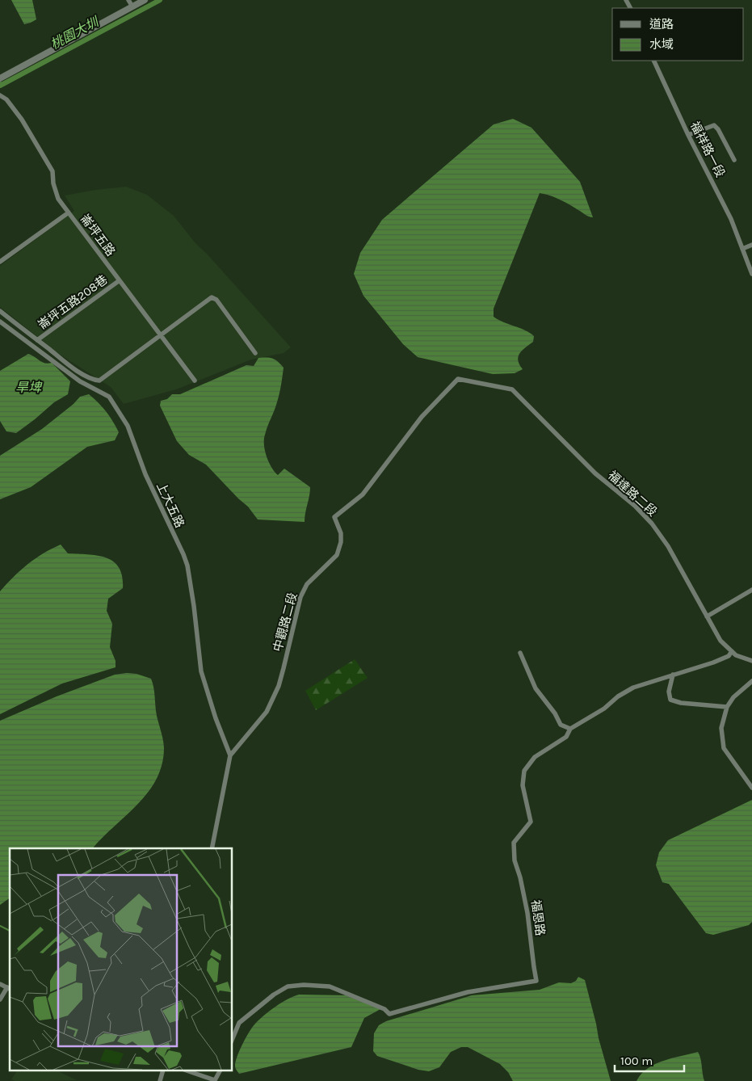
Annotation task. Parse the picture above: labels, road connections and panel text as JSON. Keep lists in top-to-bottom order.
{
  "streets": {
    "street": [
      "福祥路一段",
      "崙坪五路",
      "崙坪五路208巷",
      "福達路二段",
      "上大五路",
      "中觀路二段",
      "福恩路"
    ]
  },
  "crossings": [
    ["崙坪五路", "崙坪五路208巷"],
    ["福達路二段", "中觀路二段"],
    ["福達路二段", "福恩路"],
    ["上大五路", "中觀路二段"]
  ],
  "water": ["桃園大圳", "旱埤"],
  "legend": ["道路", "水域"],
  "scale_bar": "100 m"
}
